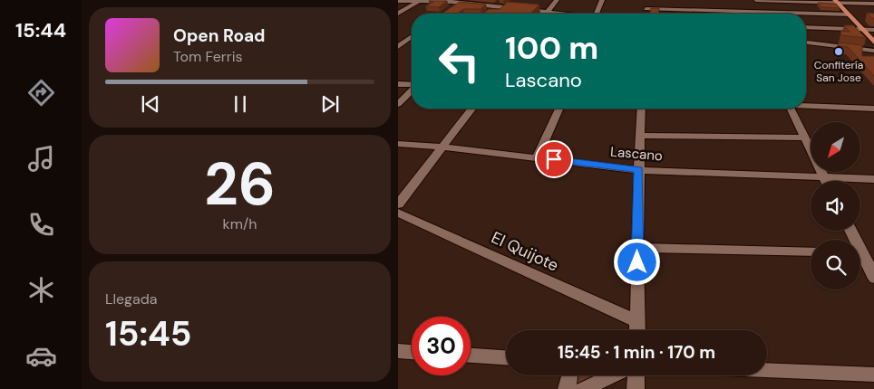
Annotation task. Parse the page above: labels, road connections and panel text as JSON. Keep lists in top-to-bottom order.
{
  "streets": {
    "street": ["Lascano", "El Quijote"]
  },
  "places": ["Confitería San Jose"],
  "north": "bottom left",
  "page": {
    "tabs": "15:44",
    "turn": ["100 m", "Lascano"],
    "song": ["Open Road", "Tom Ferris"],
    "tile": [
      ["26", "km/h"],
      ["Llegada", "15:45"]
    ],
    "limit": "30",
    "trip": "15:45 · 1 min · 170 m"
  }
}
